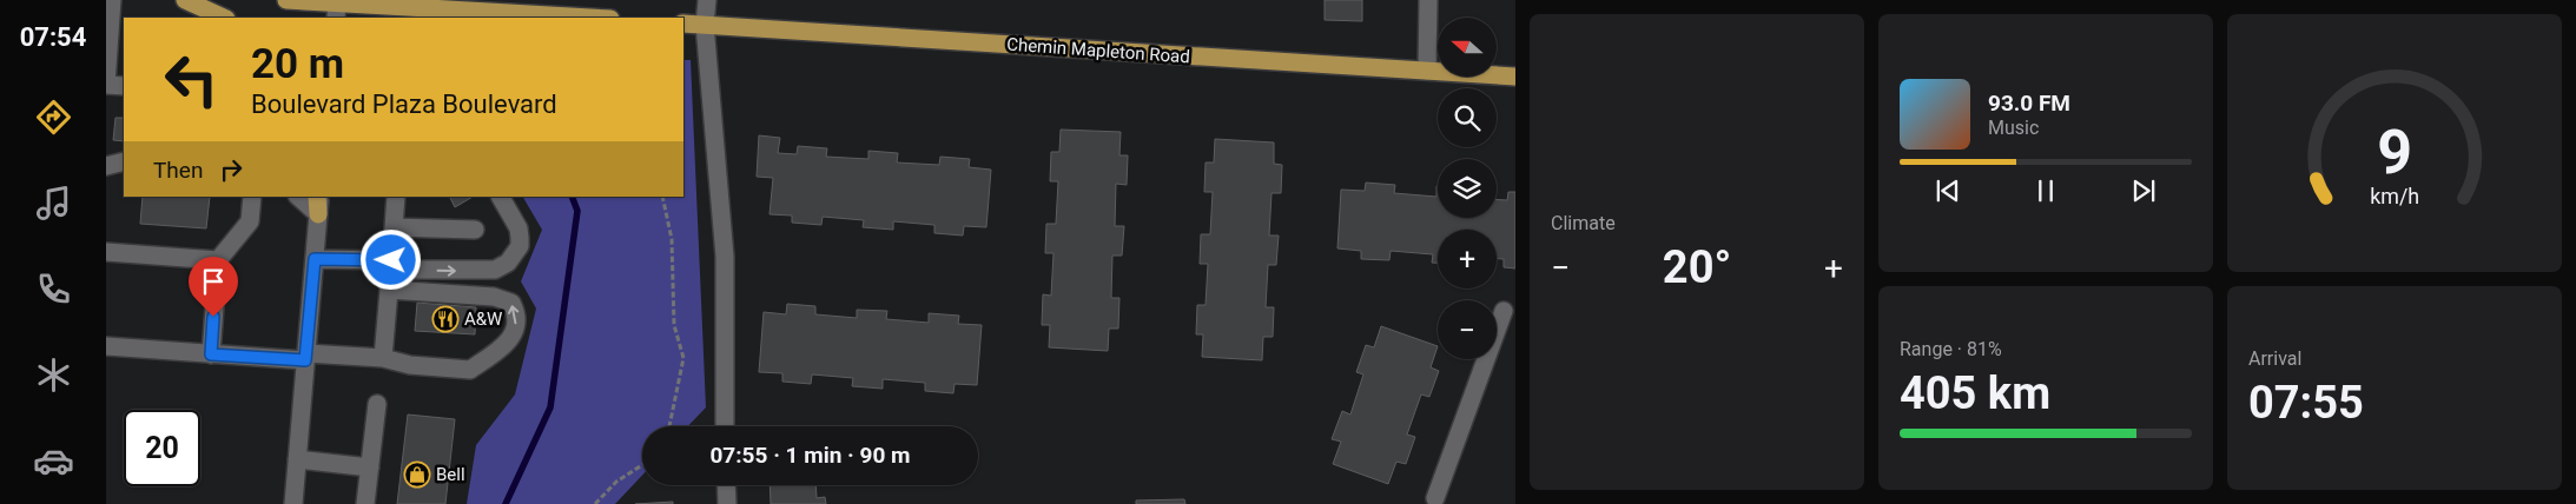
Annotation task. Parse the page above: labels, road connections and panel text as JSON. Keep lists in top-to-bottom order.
{
  "streets": {
    "main road": ["Chemin Mapleton Road"]
  },
  "places": {
    "restaurant": ["A&W"],
    "shop": ["Bell"]
  },
  "north": "left",
  "page": {
    "tabs": "07:54",
    "tile": [
      "Climate",
      ["Range · 81%", "405 km"],
      ["Arrival", "07:55"]
    ],
    "map_buttons": ["+", "−"],
    "turn": ["20 m", "Boulevard Plaza Boulevard"],
    "song": ["93.0 FM", "Music"],
    "then": "Then",
    "heat": ["−", "20°", "+"],
    "limit": "20",
    "trip": "07:55 · 1 min · 90 m",
    "gauge": ["9", "km/h"]
  }
}
